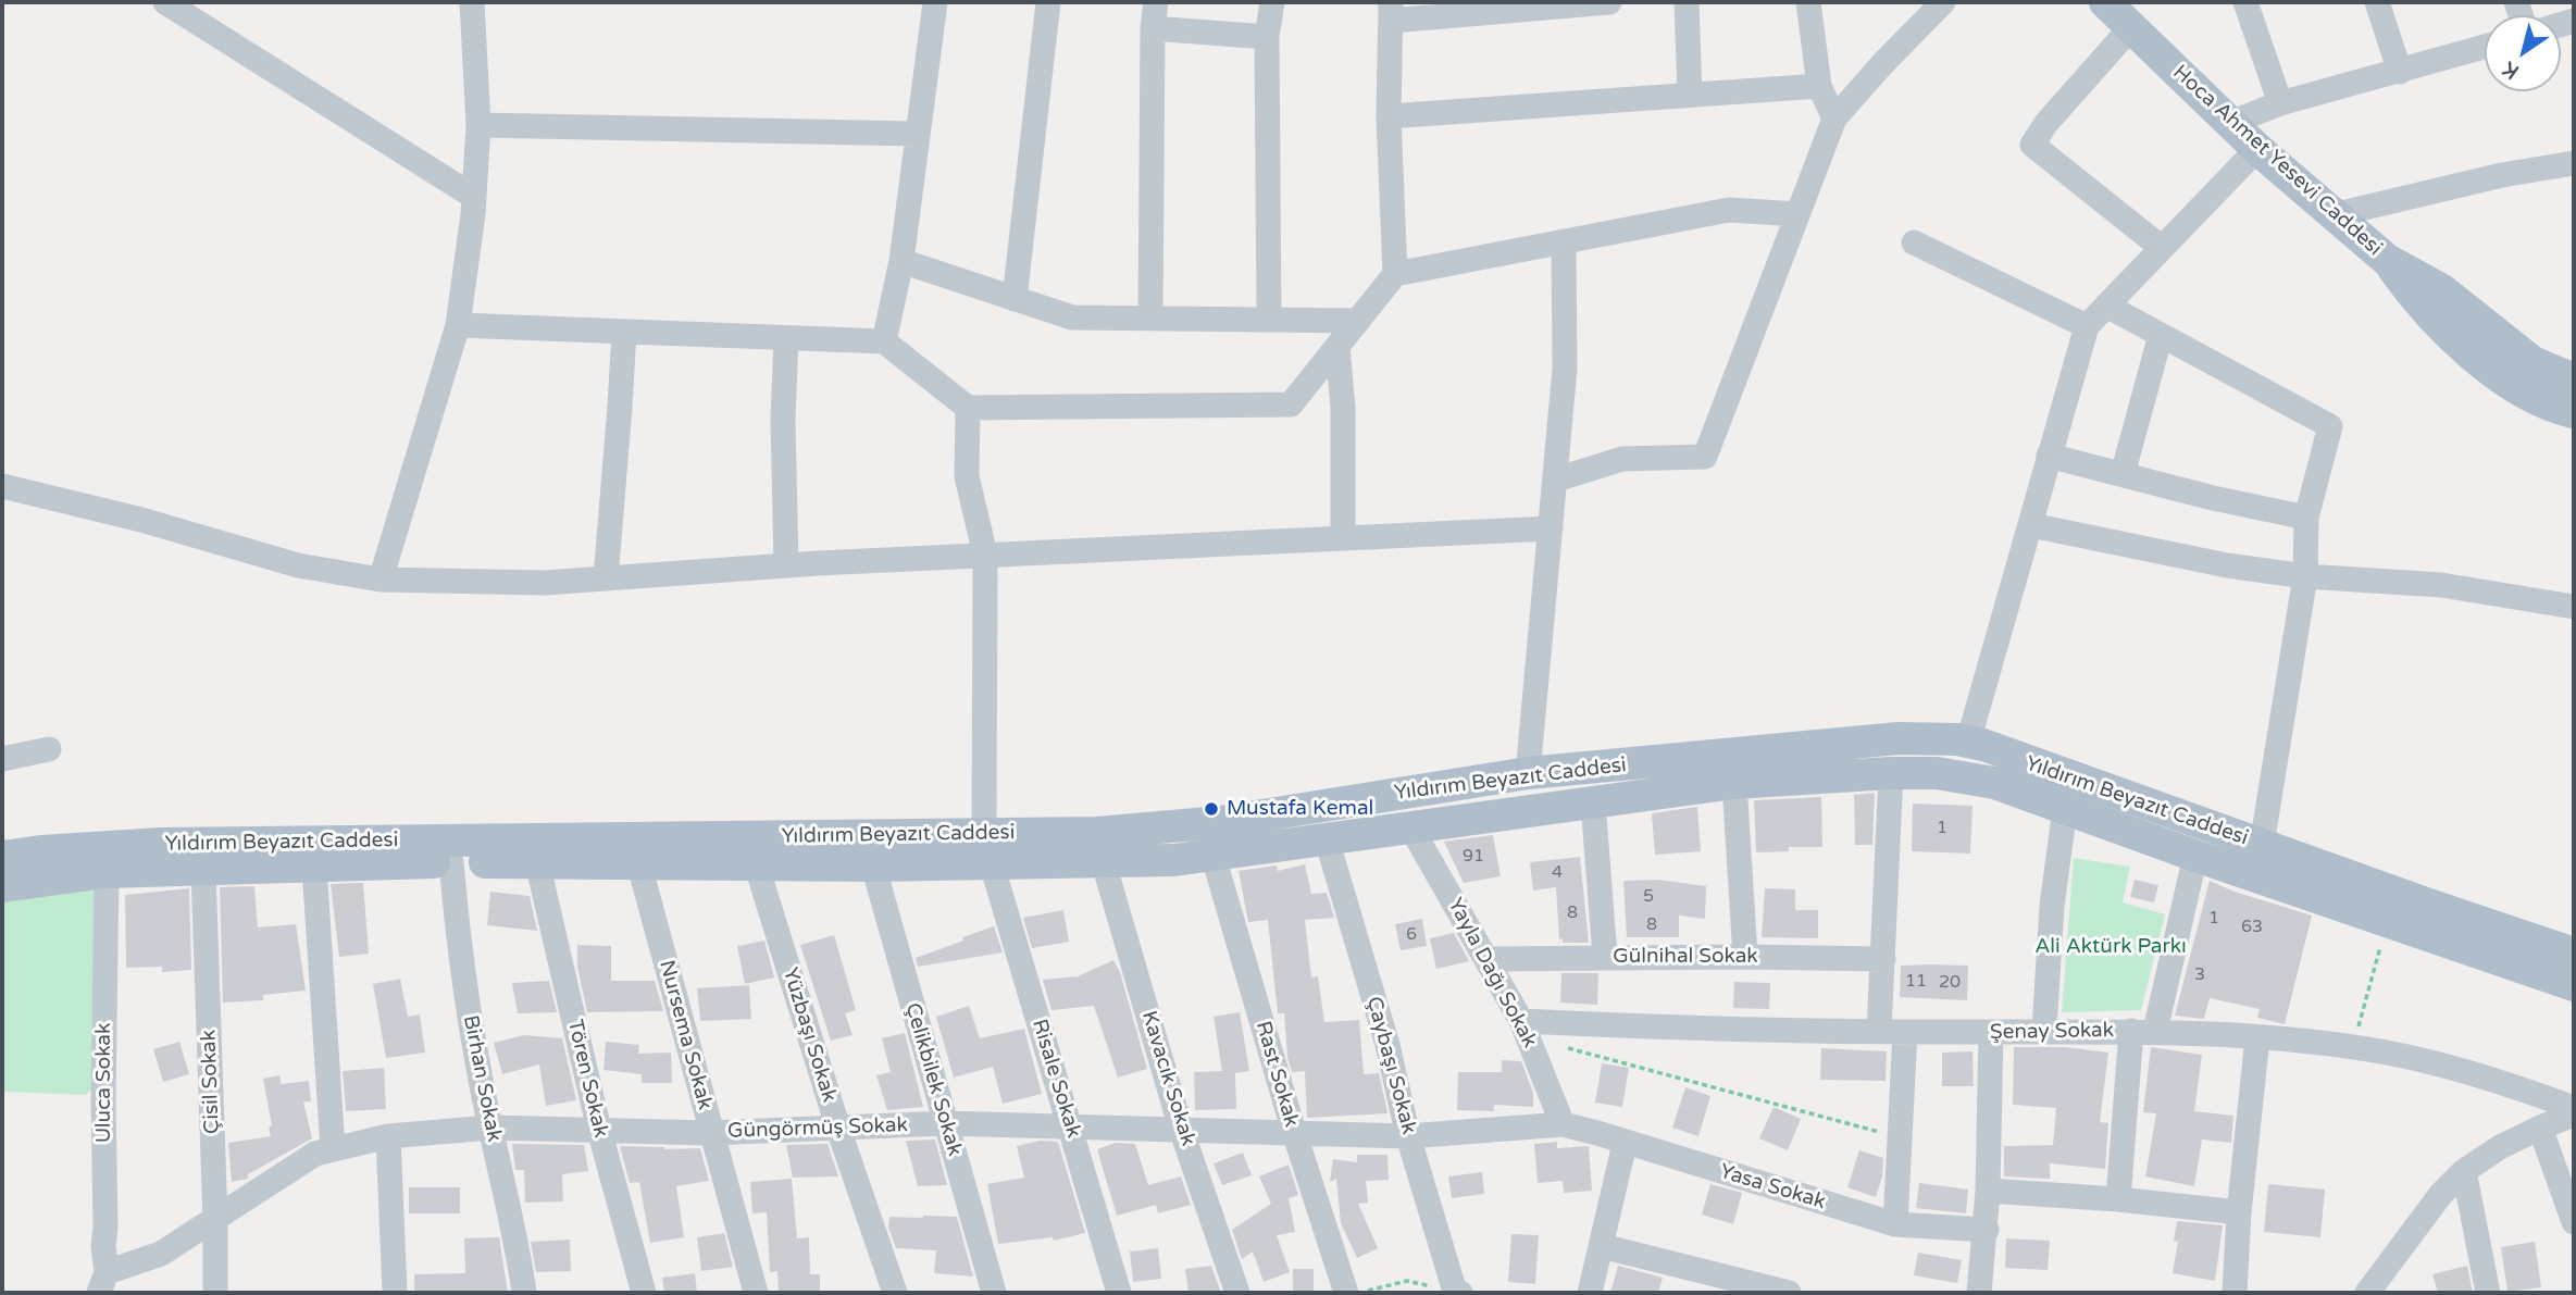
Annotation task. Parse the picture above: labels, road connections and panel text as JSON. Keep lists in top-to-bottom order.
{
  "streets": {
    "main road": ["Hoca Ahmet Yesevi Caddesi", "Yıldırım Beyazıt Caddesi"],
    "street": [
      "Gülnihal Sokak",
      "Yayla Dağı Sokak",
      "Şenay Sokak",
      "Nursema Sokak",
      "Yüzbaşı Sokak",
      "Çaybaşı Sokak",
      "Rast Sokak",
      "Birhan Sokak",
      "Tören Sokak",
      "Risale Sokak",
      "Kavacık Sokak",
      "Çelikbilek Sokak",
      "Çisil Sokak",
      "Uluca Sokak",
      "Güngörmüş Sokak",
      "Yasa Sokak"
    ]
  },
  "crossings": [
    ["Yıldırım Beyazıt Caddesi", "Risale Sokak"],
    ["Gülnihal Sokak", "Yayla Dağı Sokak"],
    ["Yayla Dağı Sokak", "Şenay Sokak"],
    ["Yayla Dağı Sokak", "Güngörmüş Sokak"],
    ["Yayla Dağı Sokak", "Yasa Sokak"],
    ["Nursema Sokak", "Güngörmüş Sokak"],
    ["Yüzbaşı Sokak", "Güngörmüş Sokak"],
    ["Çaybaşı Sokak", "Güngörmüş Sokak"],
    ["Rast Sokak", "Güngörmüş Sokak"],
    ["Birhan Sokak", "Güngörmüş Sokak"],
    ["Tören Sokak", "Güngörmüş Sokak"],
    ["Risale Sokak", "Güngörmüş Sokak"],
    ["Kavacık Sokak", "Güngörmüş Sokak"],
    ["Çelikbilek Sokak", "Güngörmüş Sokak"],
    ["Çisil Sokak", "Güngörmüş Sokak"],
    ["Uluca Sokak", "Güngörmüş Sokak"],
    ["Güngörmüş Sokak", "Yasa Sokak"]
  ],
  "parks": ["Ali Aktürk Parkı"],
  "places": ["Mustafa Kemal"],
  "house_numbers": [
    "1",
    "91",
    "4",
    "5",
    "8",
    "1",
    "8",
    "63",
    "6",
    "3",
    "11",
    "20"
  ],
  "north": "bottom left"
}
